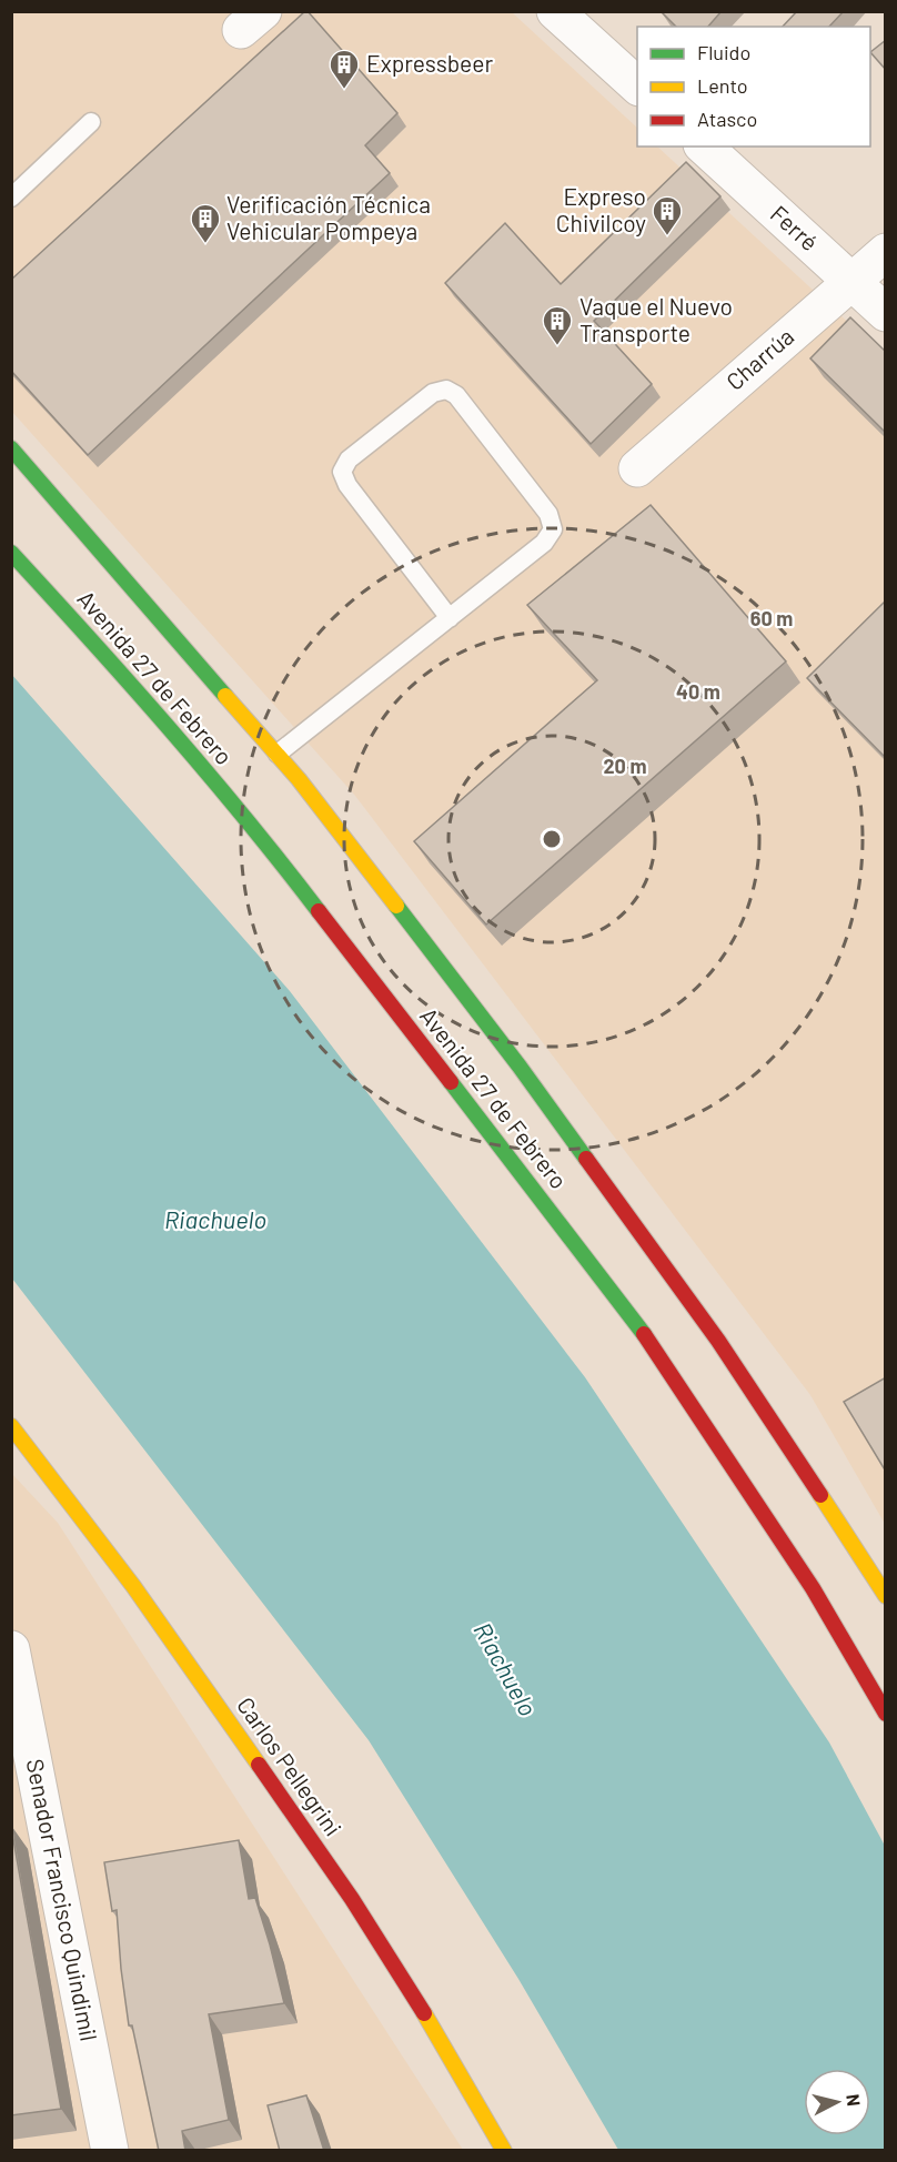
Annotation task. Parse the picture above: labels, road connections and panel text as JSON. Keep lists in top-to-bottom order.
{
  "streets": {
    "main road": ["Avenida 27 de Febrero", "Carlos Pellegrini"],
    "street": ["Ferré", "Charrúa", "Senador Francisco Quindimil"]
  },
  "crossings": [
    ["Ferré", "Charrúa"]
  ],
  "water": ["Riachuelo"],
  "places": {
    "building": [
      "Expressbeer",
      "Expreso Chivilcoy",
      "Verificación Técnica Vehicular Pompeya",
      "Vaque el Nuevo Transporte"
    ]
  },
  "legend": ["Fluido", "Lento", "Atasco"],
  "north": "right",
  "rings": ["60 m", "40 m", "20 m"]
}
